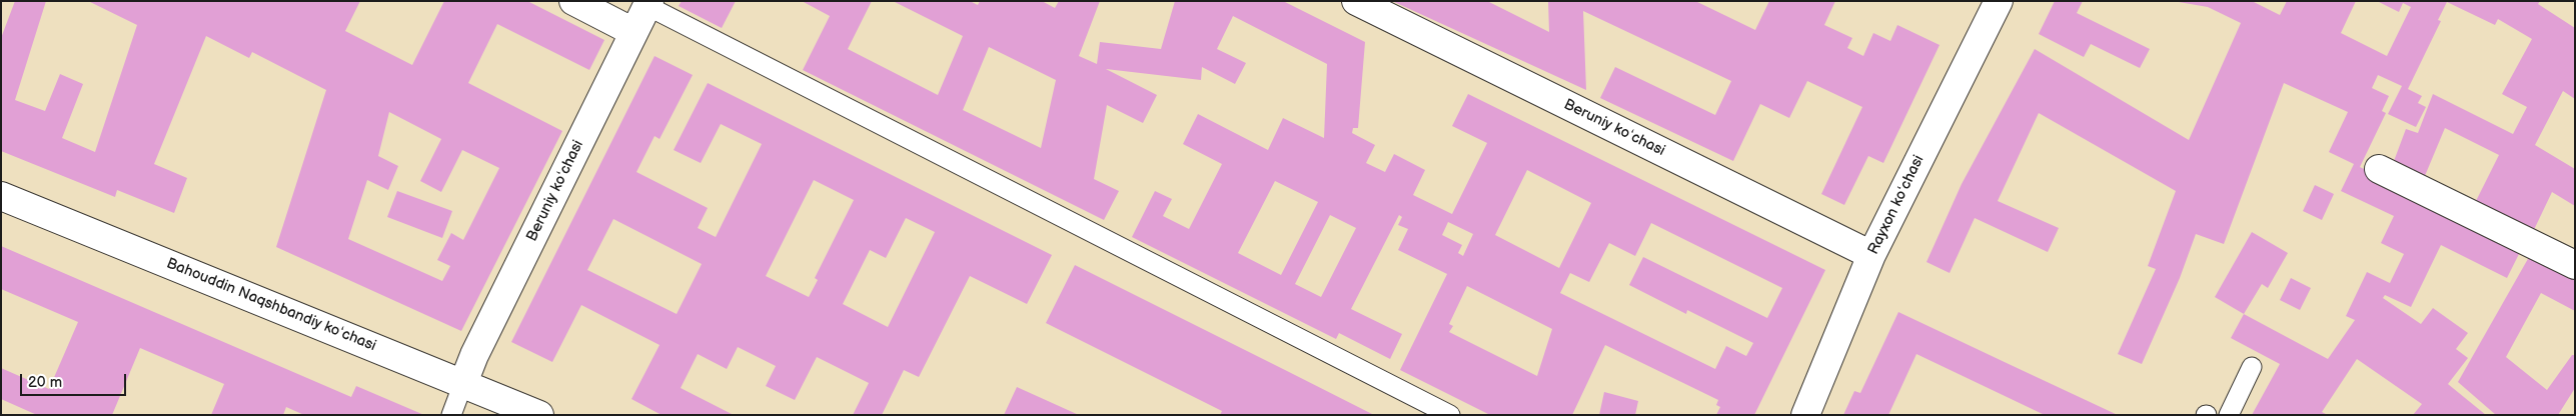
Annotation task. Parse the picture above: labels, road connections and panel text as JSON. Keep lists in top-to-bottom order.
{
  "streets": {
    "street": ["Beruniy koʻchasi", "Rayxon koʻchasi", "Bahouddin Naqshbandiy koʻchasi"]
  },
  "crossings": [
    ["Beruniy koʻchasi", "Rayxon koʻchasi"],
    ["Beruniy koʻchasi", "Bahouddin Naqshbandiy koʻchasi"]
  ],
  "scale_bar": "20 m"
}
